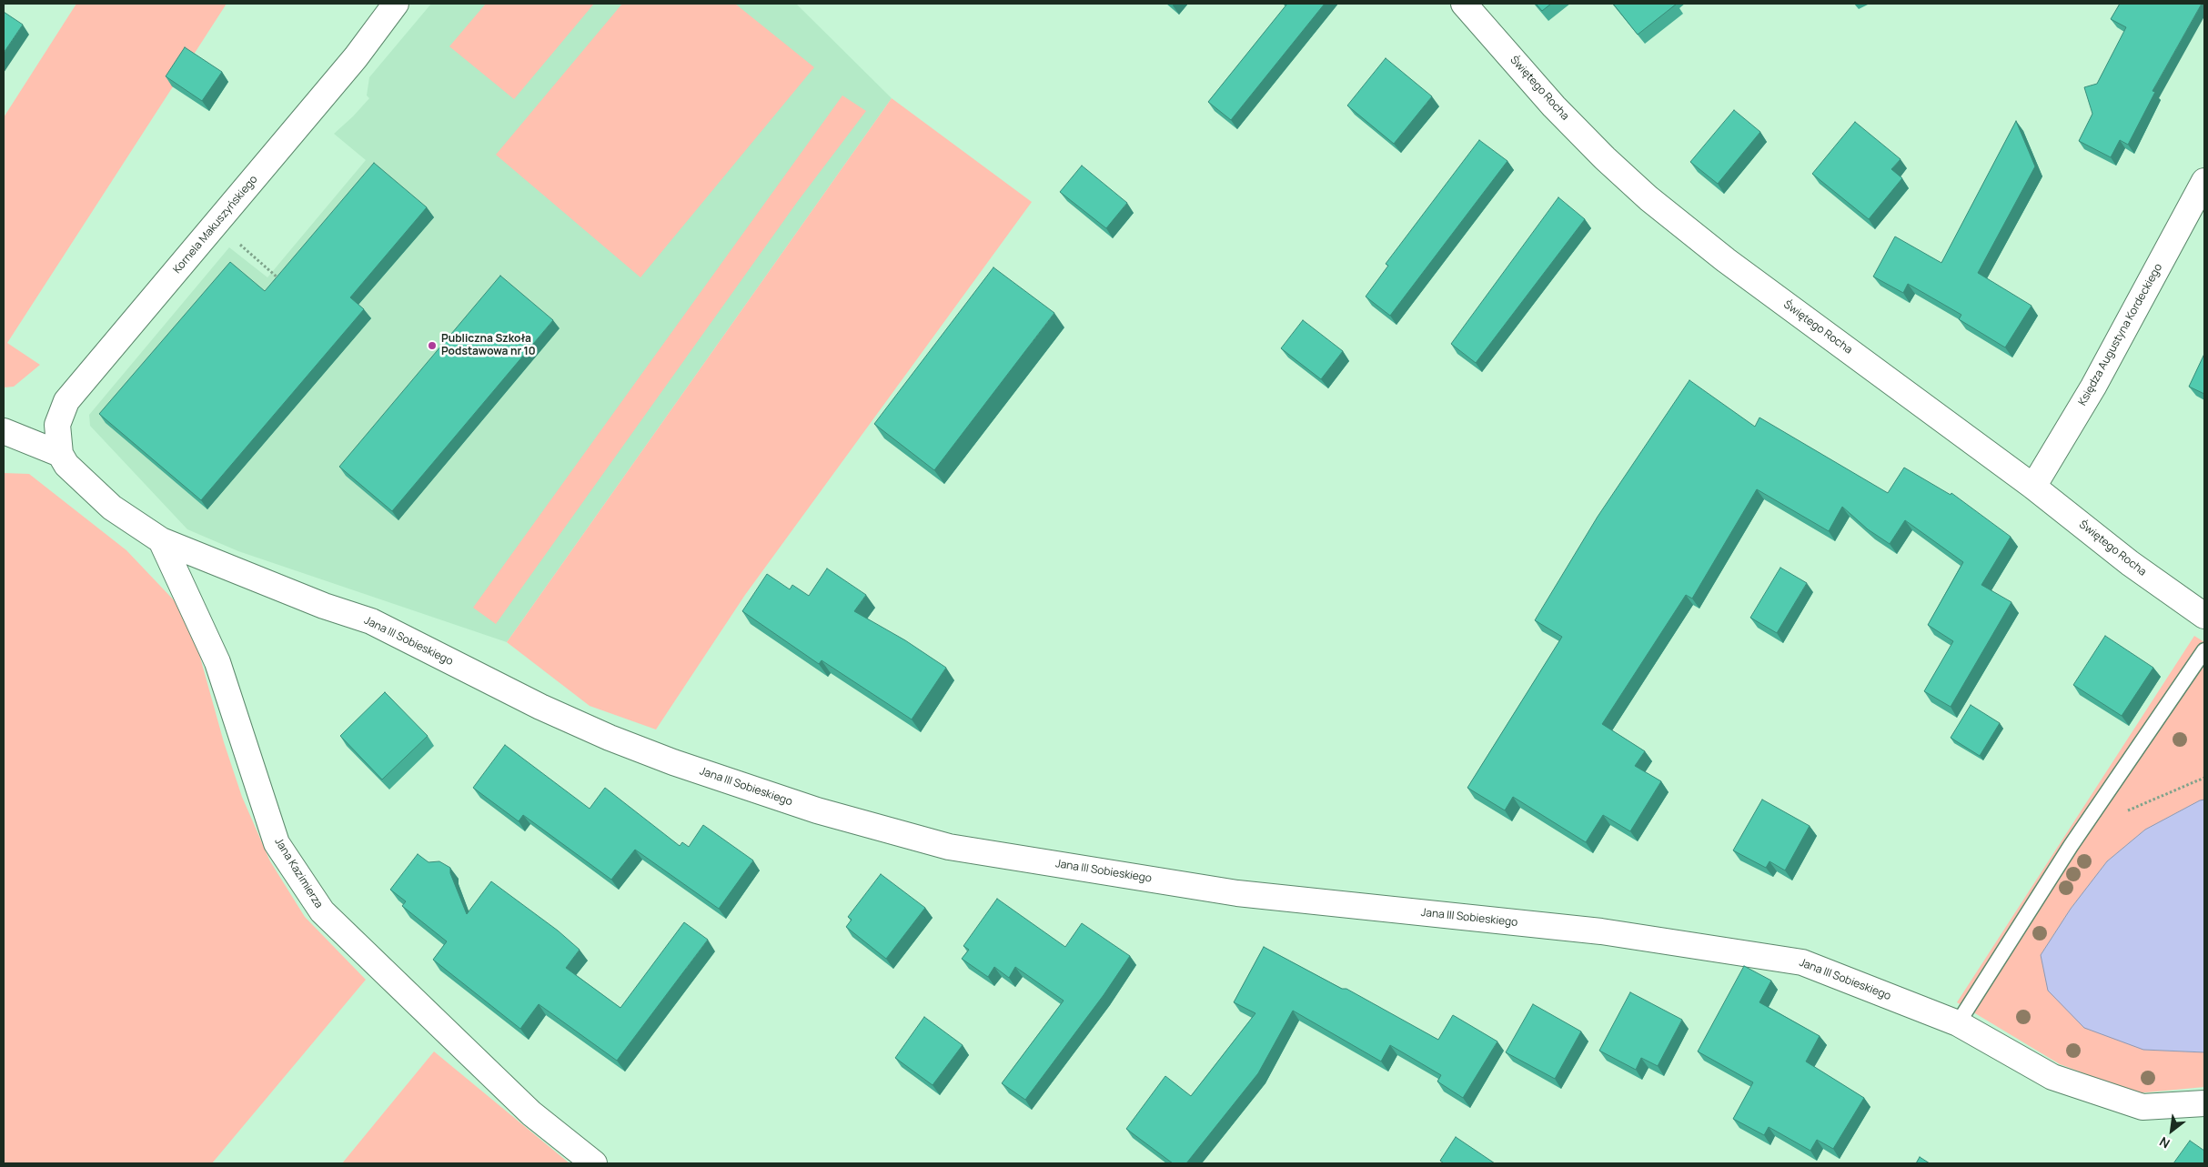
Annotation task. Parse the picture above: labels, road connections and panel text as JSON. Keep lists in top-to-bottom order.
{
  "streets": {
    "street": [
      "Świętego Rocha",
      "Kornela Makuszyńskiego",
      "Księdza Augustyna Kordeckiego",
      "Jana III Sobieskiego",
      "Jana Kazimierza"
    ]
  },
  "crossings": [
    ["Świętego Rocha", "Księdza Augustyna Kordeckiego"],
    ["Kornela Makuszyńskiego", "Jana III Sobieskiego"],
    ["Jana III Sobieskiego", "Jana Kazimierza"]
  ],
  "places": ["Publiczna Szkoła Podstawowa nr 10"],
  "north": "bottom left"
}
